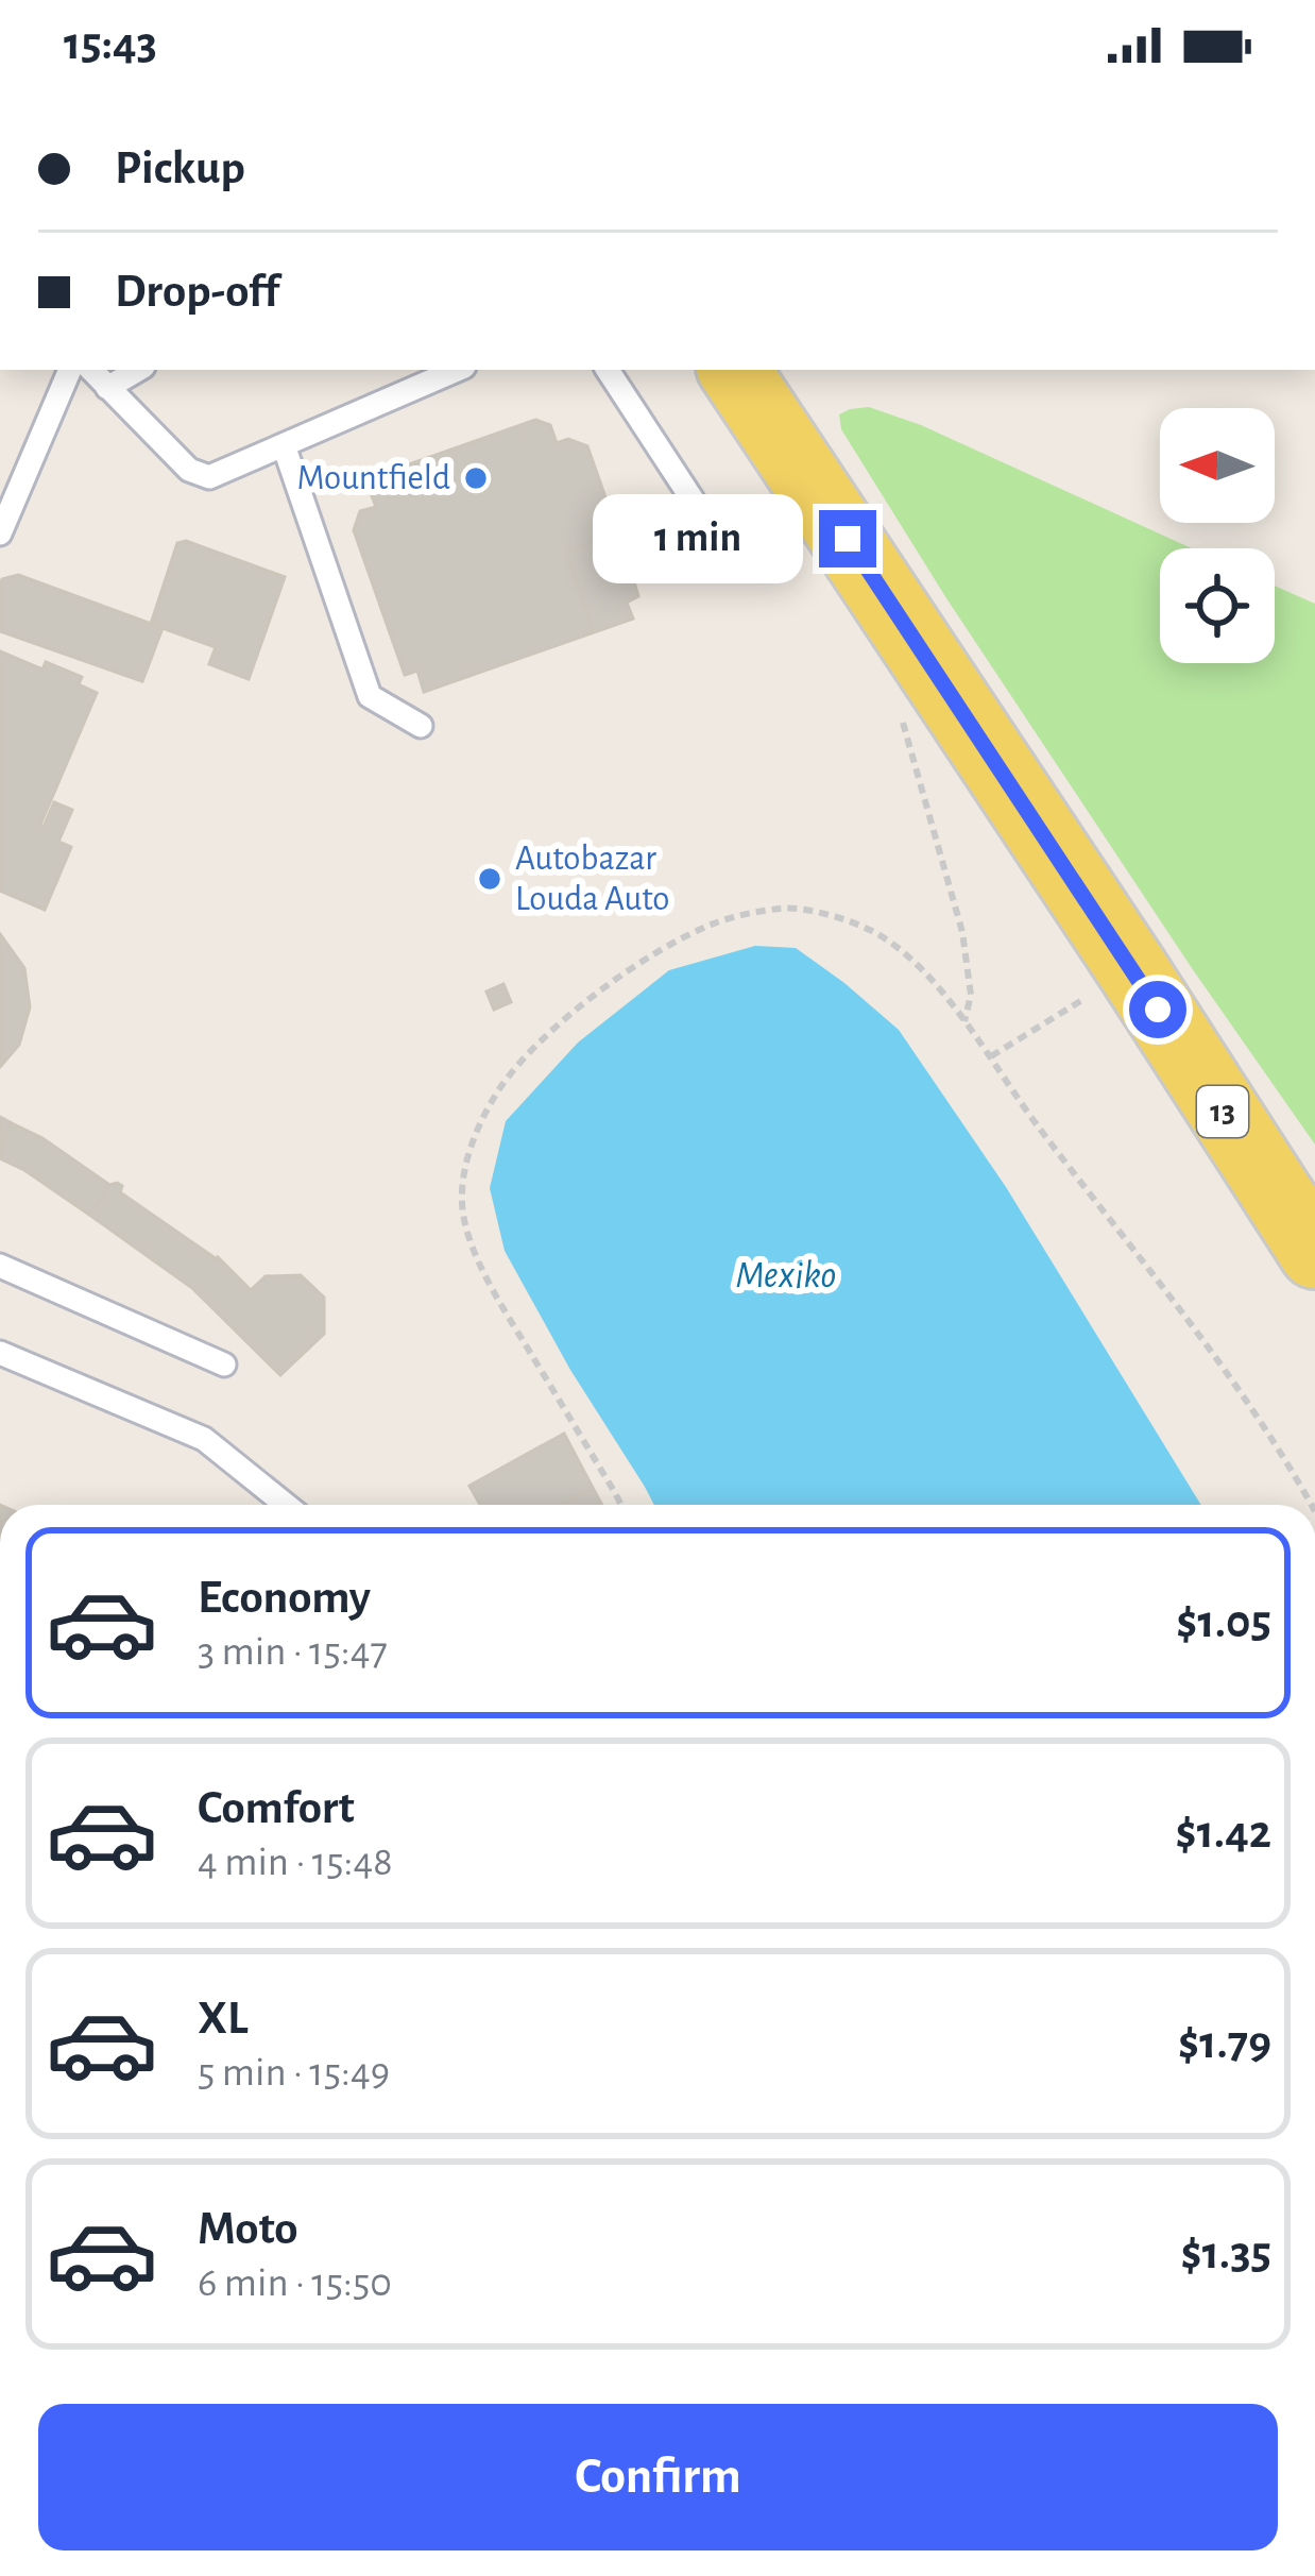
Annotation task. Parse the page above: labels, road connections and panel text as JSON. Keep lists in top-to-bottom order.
{
  "streets": {
    "main road": ["13"]
  },
  "water": ["Mexiko"],
  "places": ["Mountfield", "Autobazar Louda Auto"],
  "north": "left",
  "page": {
    "status": "15:43",
    "banner": ["Pickup", "Drop-off"],
    "bubble": "1 min",
    "list": [
      {
        "name": "Economy",
        "note": "3 min · 15:47",
        "value": "$1.05"
      },
      {
        "name": "Comfort",
        "note": "4 min · 15:48",
        "value": "$1.42"
      },
      {
        "name": "XL",
        "note": "5 min · 15:49",
        "value": "$1.79"
      },
      {
        "name": "Moto",
        "note": "6 min · 15:50",
        "value": "$1.35"
      }
    ],
    "buttons": "Confirm"
  }
}
